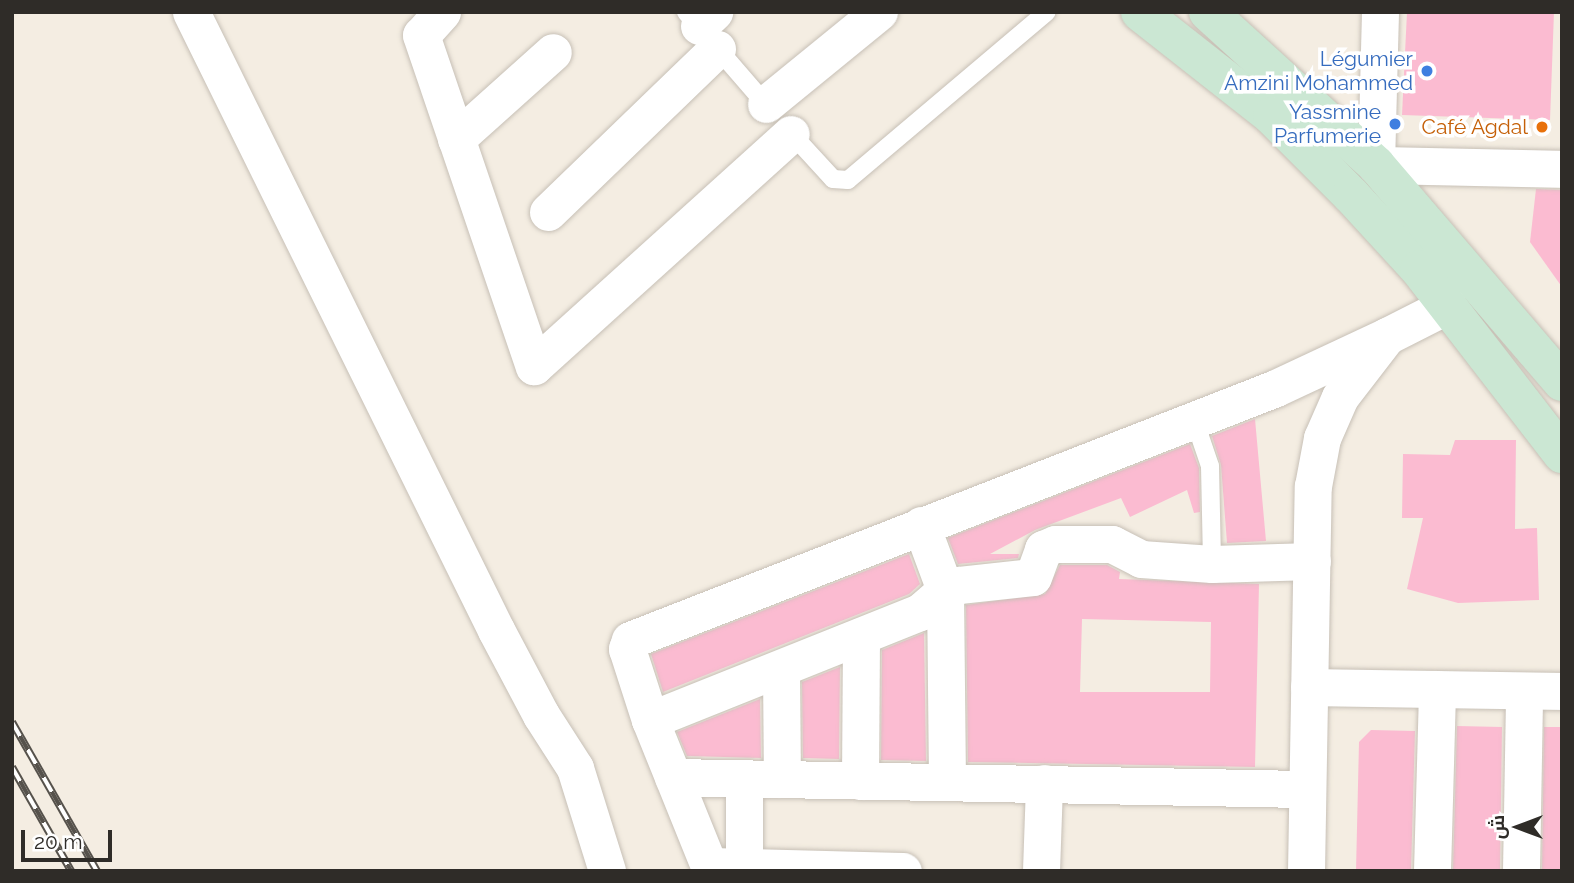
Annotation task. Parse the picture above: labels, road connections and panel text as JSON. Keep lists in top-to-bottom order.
{
  "places": ["Légumier Amzini Mohammed", "Yassmine Parfumerie", "Café Agdal"],
  "scale_bar": "20 m",
  "north": "left"
}
